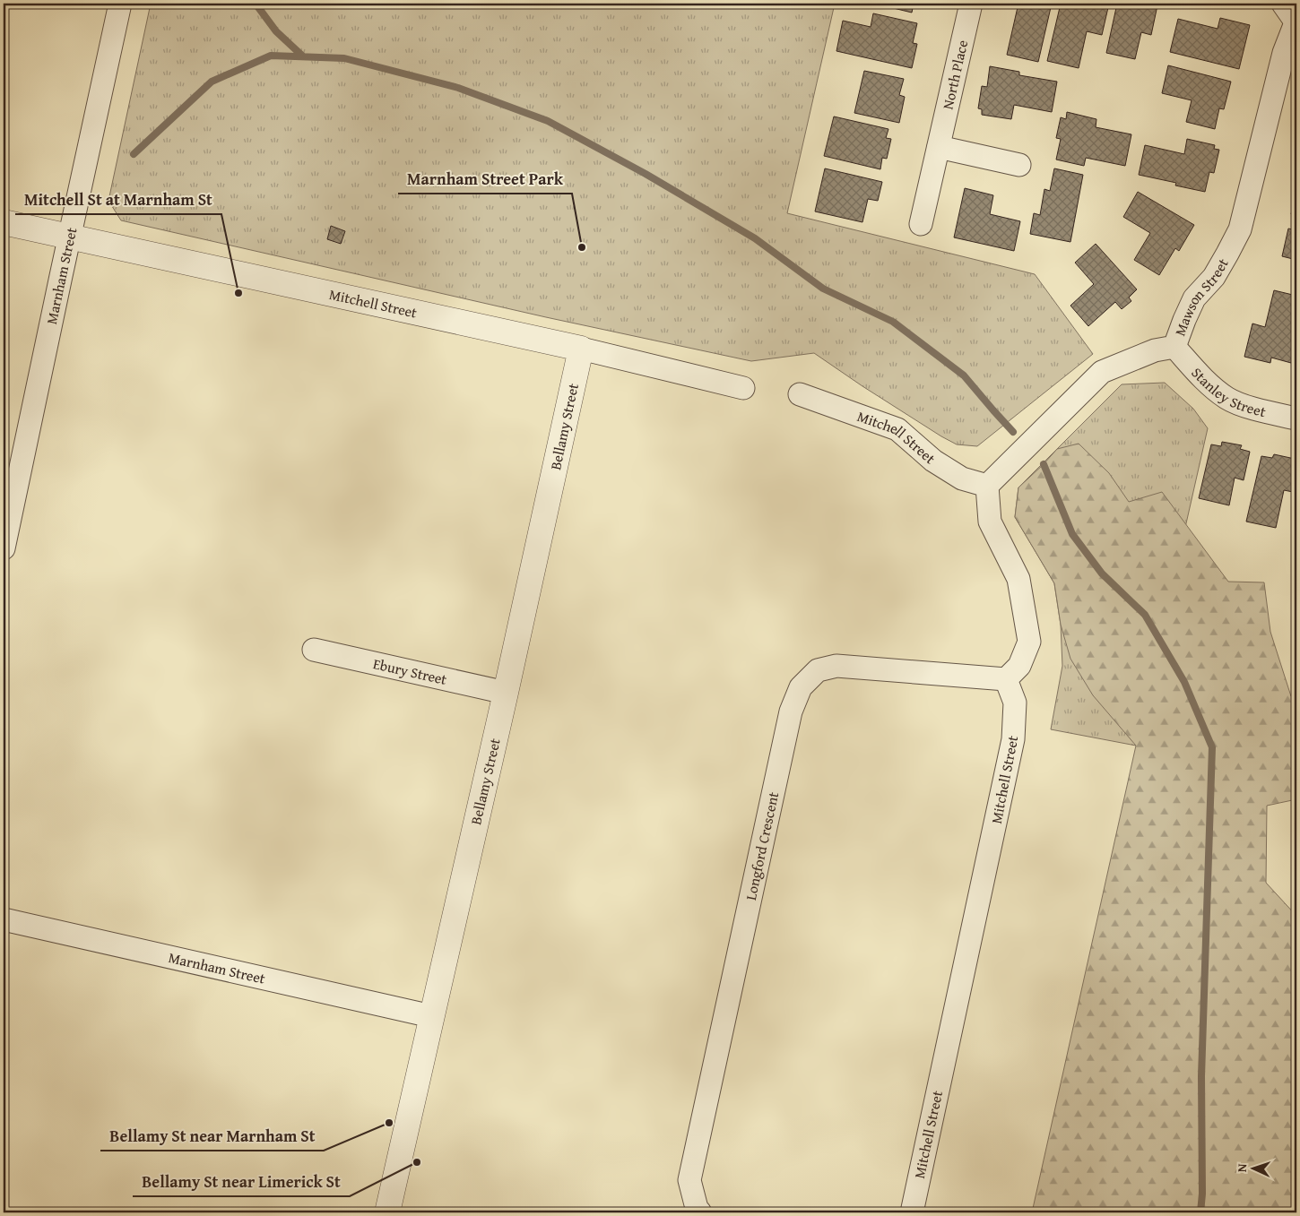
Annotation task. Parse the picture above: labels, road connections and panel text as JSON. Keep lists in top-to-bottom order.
{
  "streets": {
    "street": [
      "North Place",
      "Marnham Street",
      "Mawson Street",
      "Mitchell Street",
      "Stanley Street",
      "Bellamy Street",
      "Ebury Street",
      "Longford Crescent"
    ]
  },
  "crossings": [
    ["Marnham Street", "Mitchell Street"],
    ["Marnham Street", "Bellamy Street"],
    ["Mawson Street", "Mitchell Street"],
    ["Mawson Street", "Stanley Street"],
    ["Mitchell Street", "Bellamy Street"],
    ["Mitchell Street", "Longford Crescent"],
    ["Bellamy Street", "Ebury Street"]
  ],
  "places": [
    "Marnham Street Park",
    "Mitchell St at Marnham St",
    "Bellamy St near Marnham St",
    "Bellamy St near Limerick St"
  ],
  "north": "left"
}
